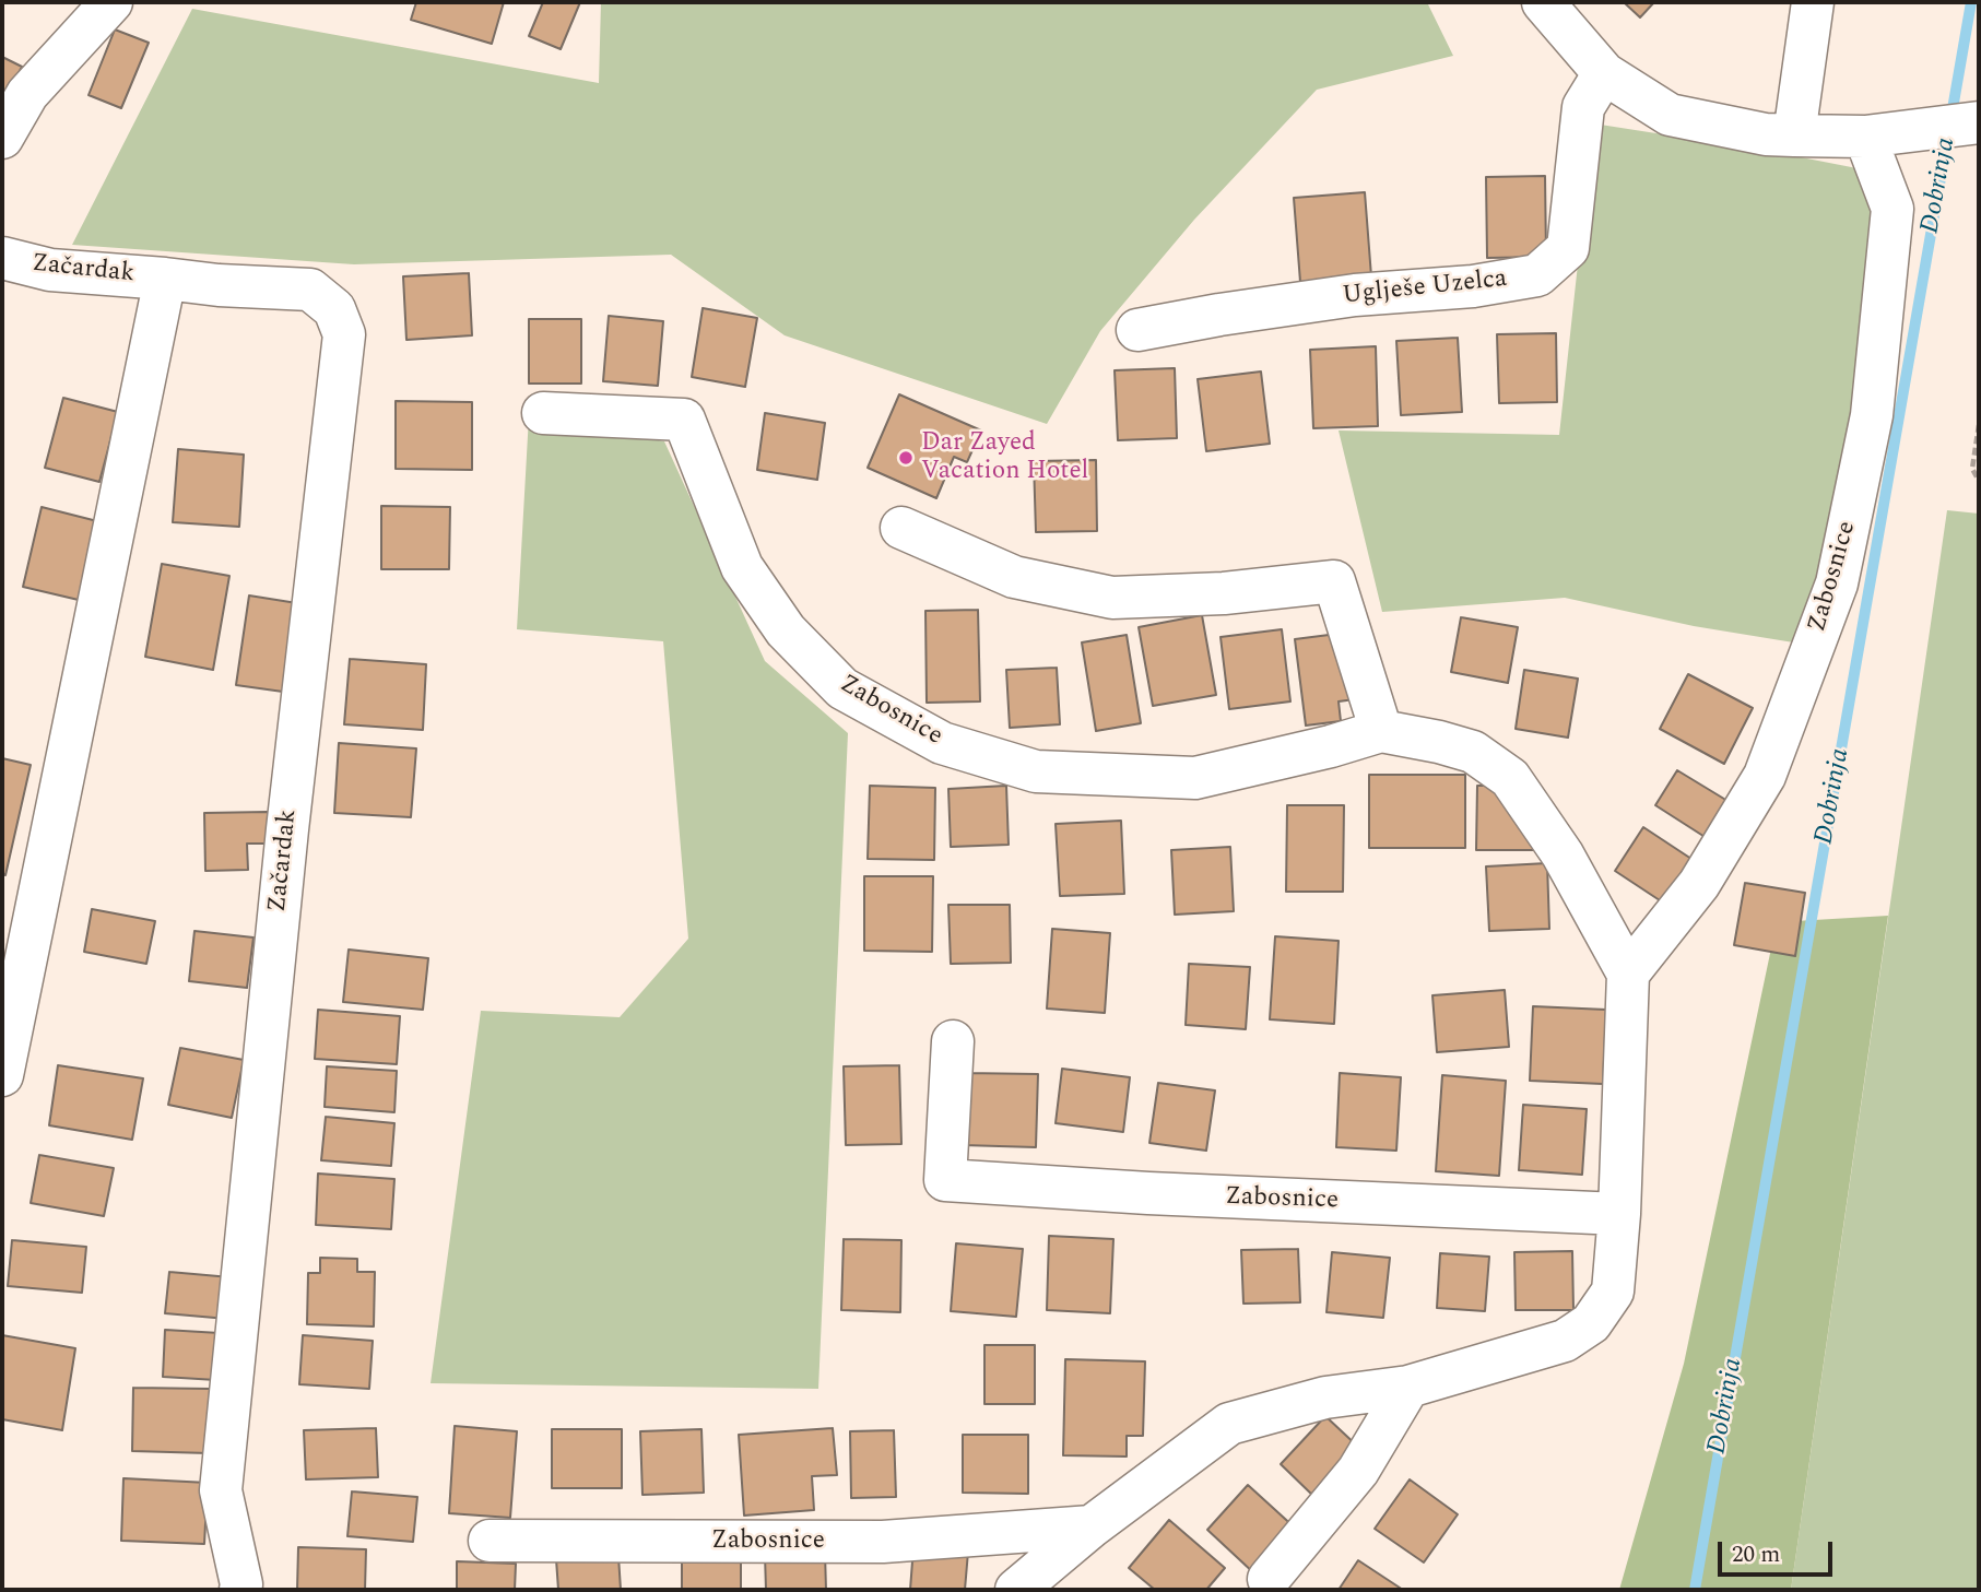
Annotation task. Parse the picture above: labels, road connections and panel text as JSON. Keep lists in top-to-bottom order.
{
  "streets": {
    "street": ["Začardak", "Uglješe Uzelca", "Zabosnice"]
  },
  "water": ["Dobrinja"],
  "places": ["Dar Zayed Vacation Hotel"],
  "scale_bar": "20 m"
}
